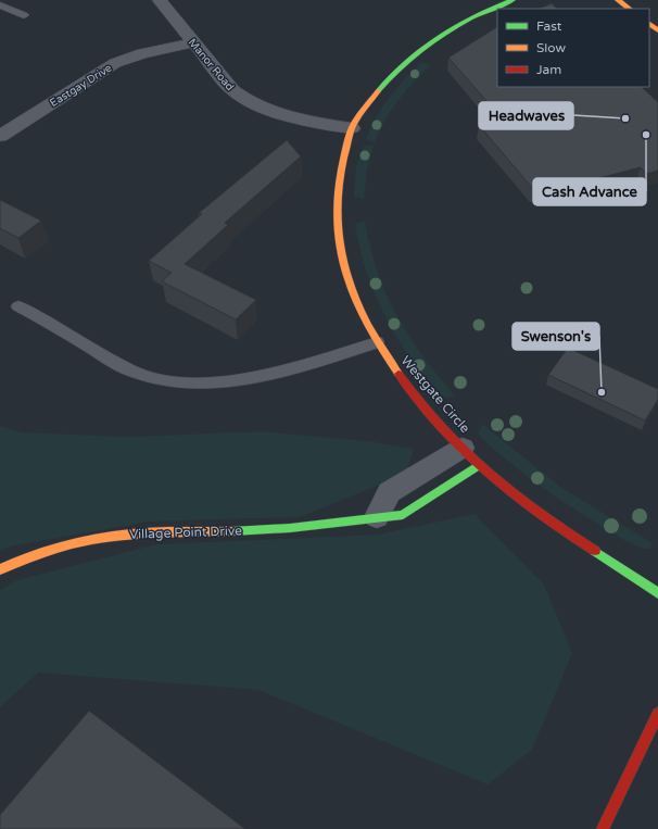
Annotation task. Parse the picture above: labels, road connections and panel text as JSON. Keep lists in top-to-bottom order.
{
  "streets": {
    "street": [
      "Manor Road",
      "Eastgay Drive",
      "Westgate Circle",
      "Village Point Drive"
    ]
  },
  "crossings": [
    ["Manor Road", "Eastgay Drive"],
    ["Manor Road", "Westgate Circle"],
    ["Westgate Circle", "Village Point Drive"]
  ],
  "places": ["Headwaves", "Cash Advance", "Swenson's"],
  "legend": ["Fast", "Slow", "Jam"]
}
